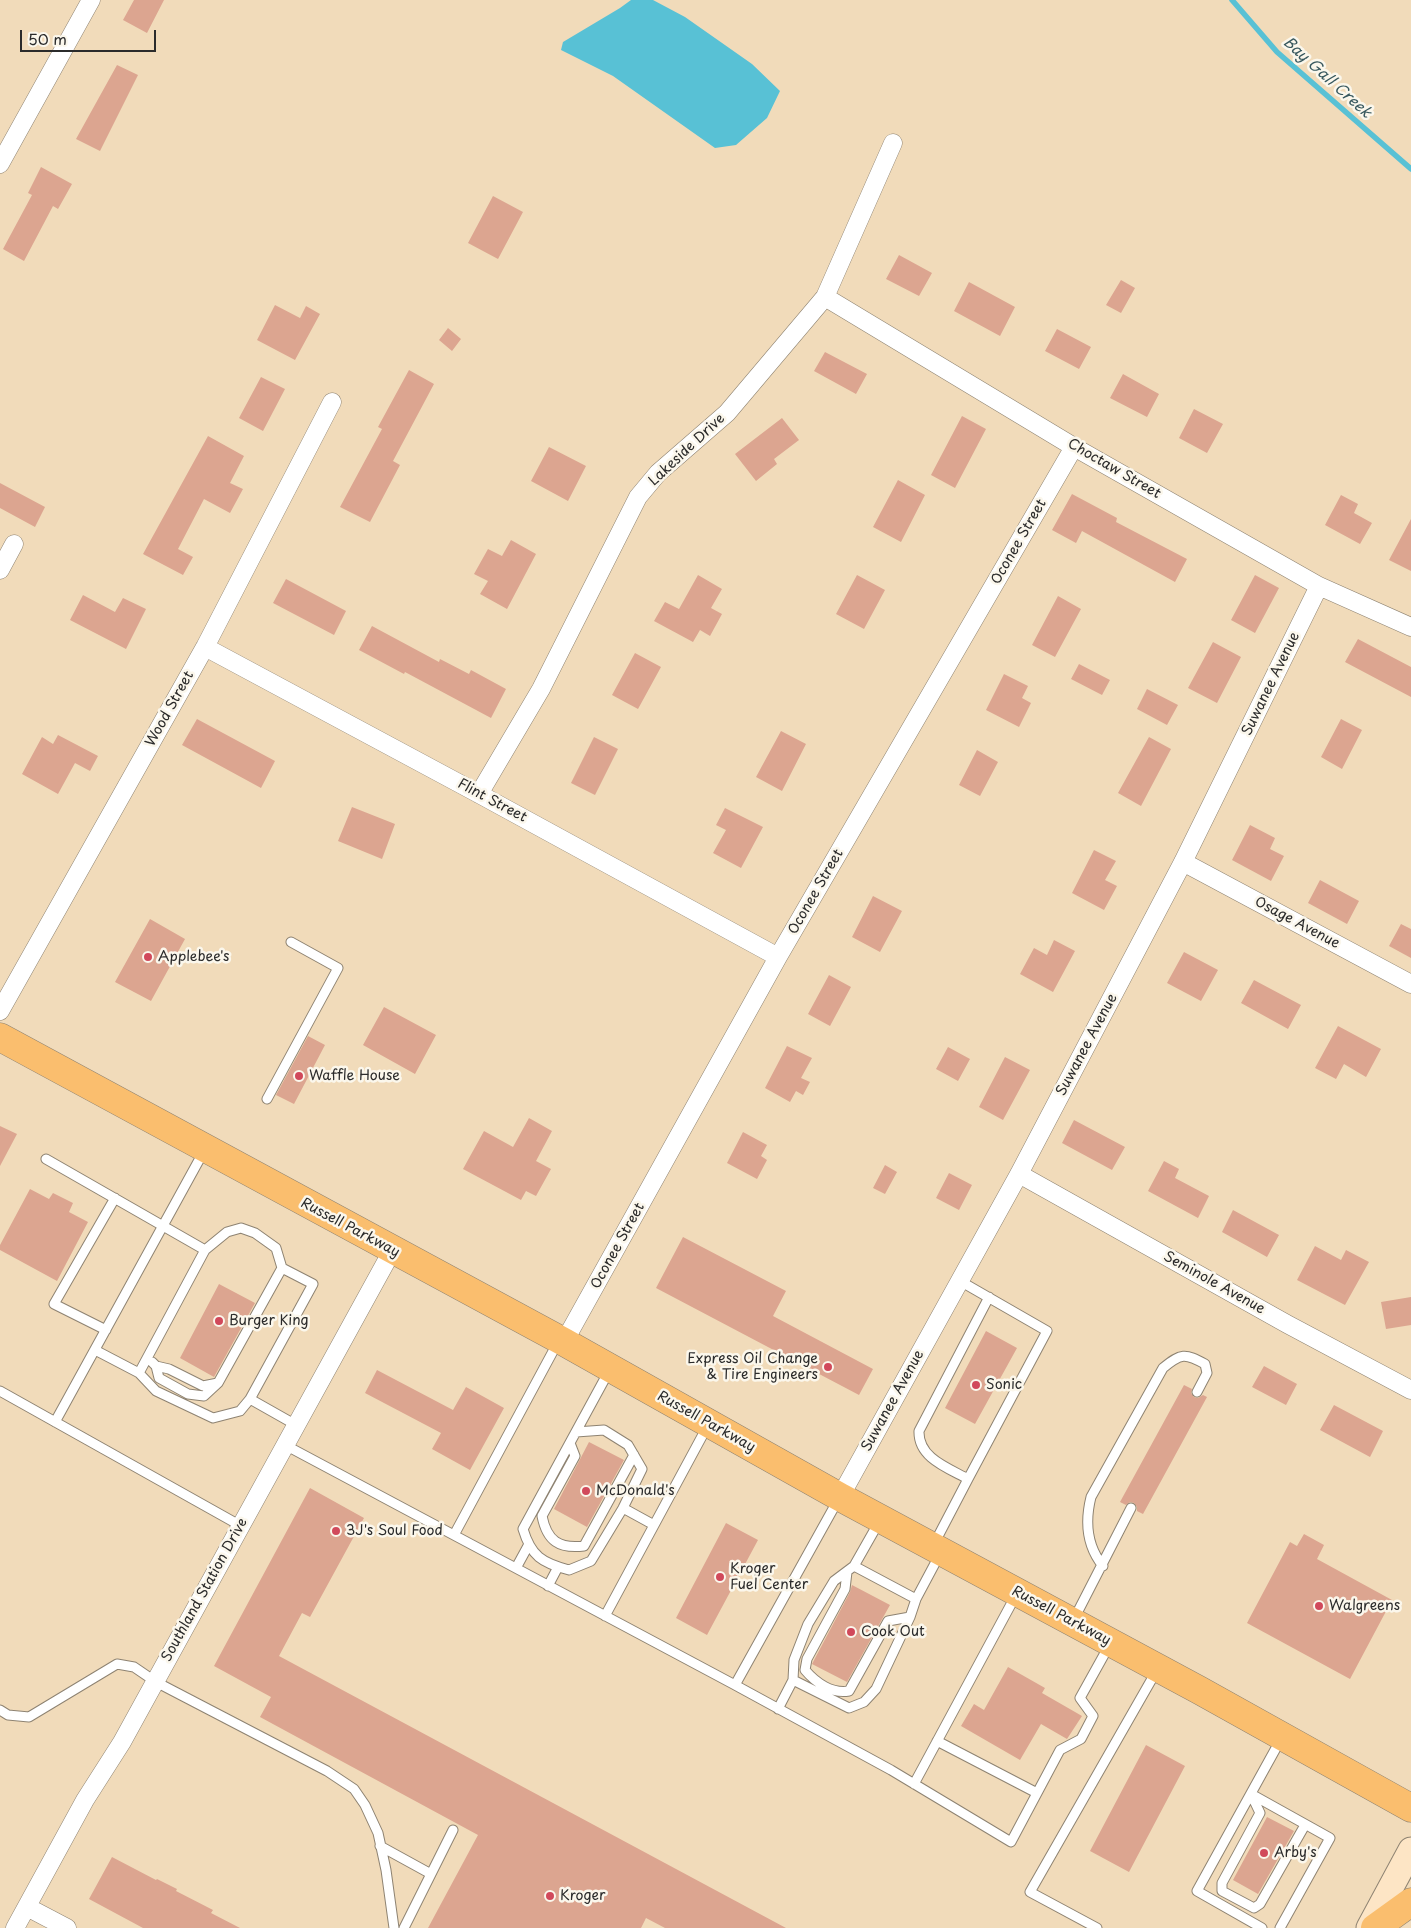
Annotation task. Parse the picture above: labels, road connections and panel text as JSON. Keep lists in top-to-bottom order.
{
  "streets": {
    "main road": ["Russell Parkway"],
    "street": [
      "Lakeside Drive",
      "Choctaw Street",
      "Oconee Street",
      "Suwanee Avenue",
      "Wood Street",
      "Flint Street",
      "Osage Avenue",
      "Seminole Avenue",
      "Southland Station Drive"
    ]
  },
  "crossings": [
    ["Lakeside Drive", "Choctaw Street"],
    ["Lakeside Drive", "Flint Street"],
    ["Choctaw Street", "Oconee Street"],
    ["Choctaw Street", "Suwanee Avenue"],
    ["Oconee Street", "Flint Street"],
    ["Oconee Street", "Russell Parkway"],
    ["Suwanee Avenue", "Osage Avenue"],
    ["Suwanee Avenue", "Russell Parkway"],
    ["Suwanee Avenue", "Seminole Avenue"],
    ["Wood Street", "Flint Street"],
    ["Russell Parkway", "Southland Station Drive"]
  ],
  "water": ["Bay Gall Creek"],
  "places": [
    "Applebee's",
    "Waffle House",
    "Burger King",
    "Express Oil Change & Tire Engineers",
    "Sonic",
    "McDonald's",
    "3J's Soul Food",
    "Kroger Fuel Center",
    "Walgreens",
    "Cook Out",
    "Arby's",
    "Kroger"
  ],
  "scale_bar": "50 m"
}
